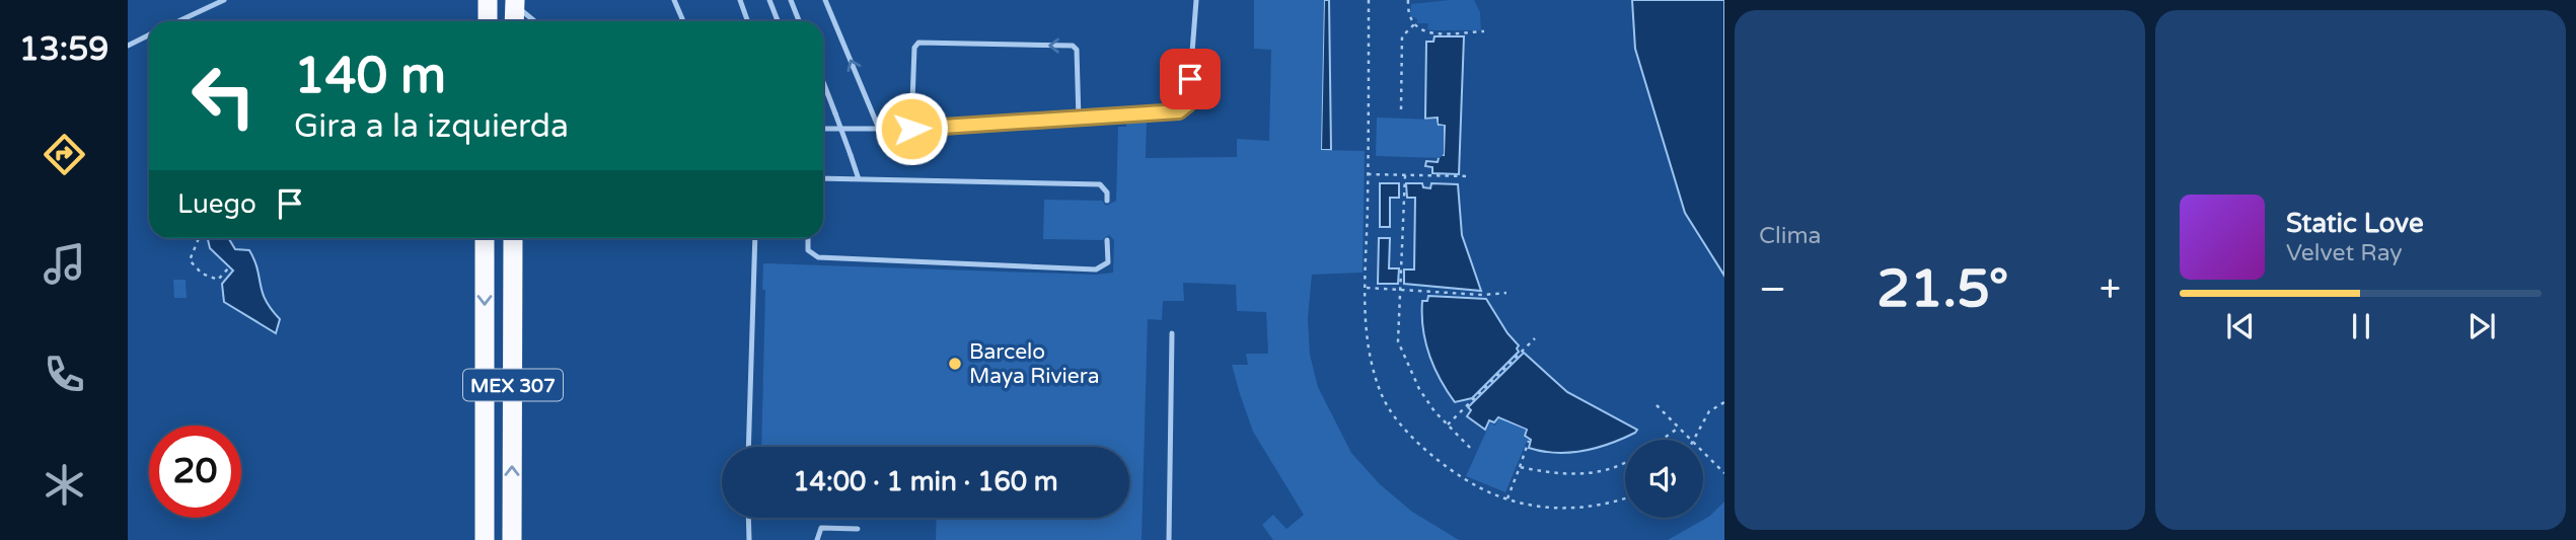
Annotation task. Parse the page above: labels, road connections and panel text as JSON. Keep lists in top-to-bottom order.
{
  "streets": {
    "highway": ["MEX 307"]
  },
  "places": ["Barcelo Maya Riviera"],
  "page": {
    "tabs": "13:59",
    "tile": "Clima",
    "turn": ["140 m", "Gira a la izquierda"],
    "then": "Luego",
    "song": ["Static Love", "Velvet Ray"],
    "heat": ["−", "21.5°", "+"],
    "limit": "20",
    "trip": "14:00 · 1 min · 160 m"
  }
}
